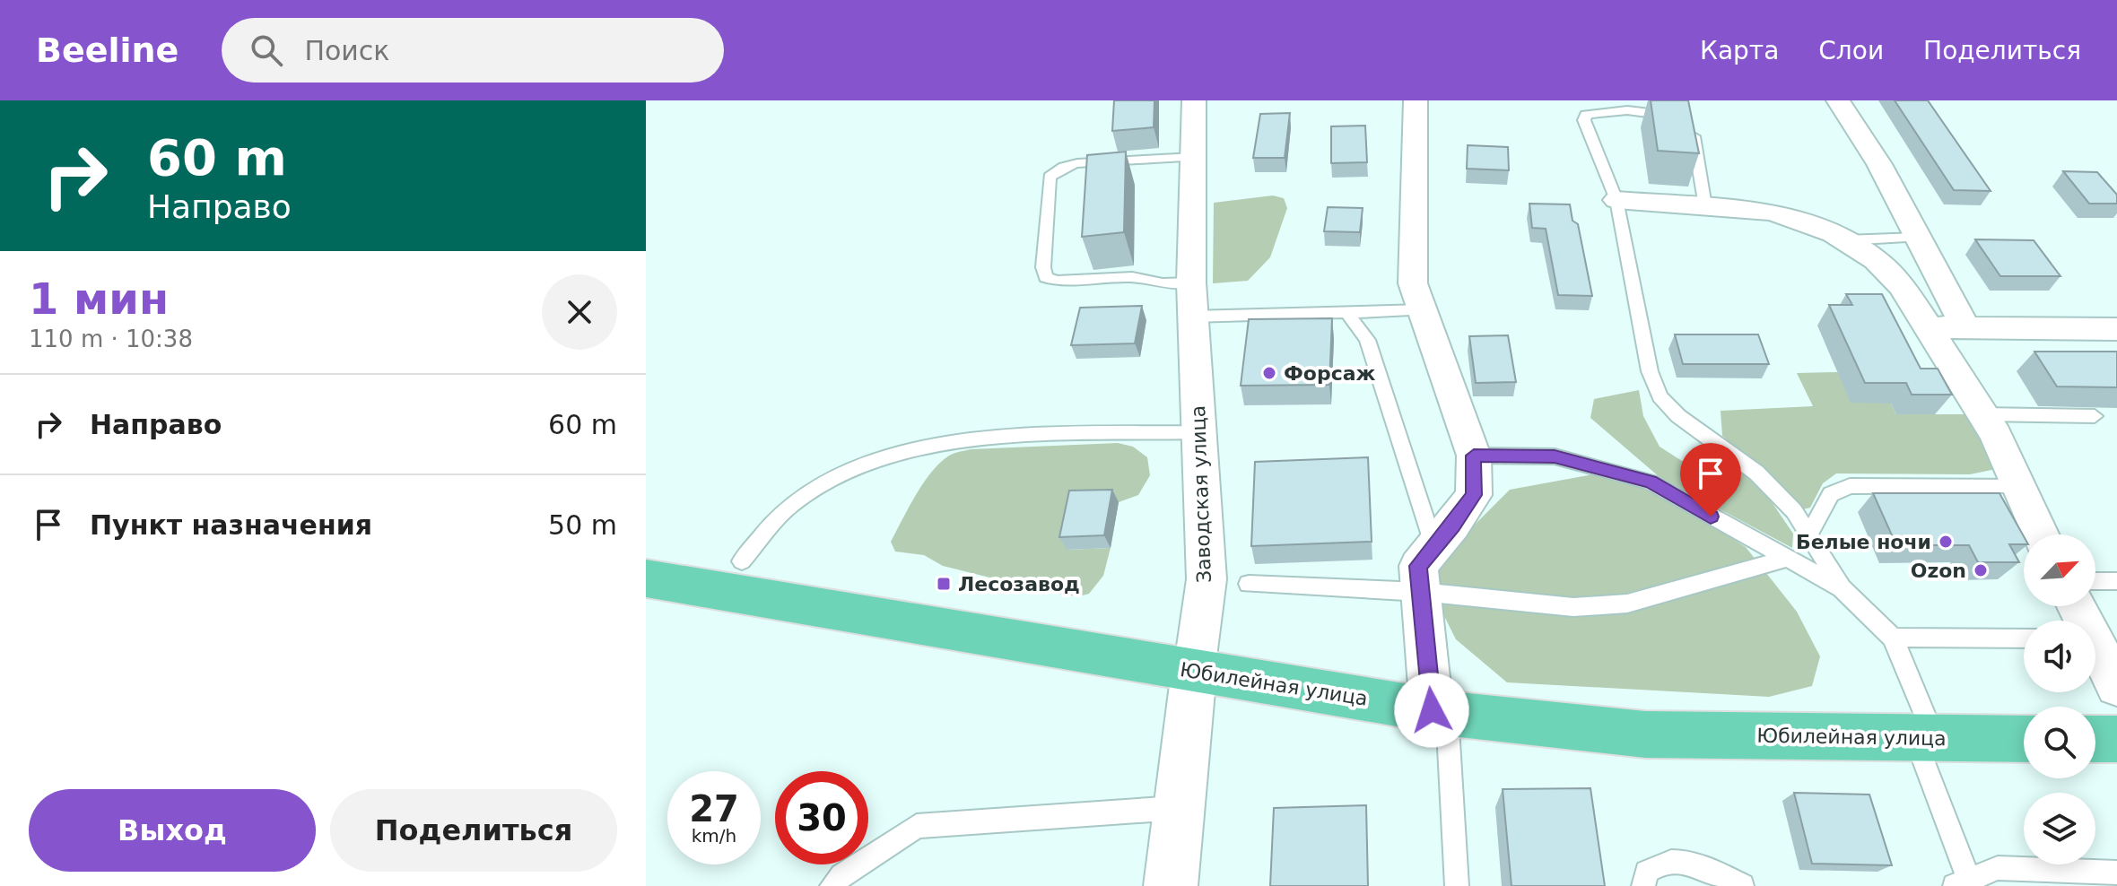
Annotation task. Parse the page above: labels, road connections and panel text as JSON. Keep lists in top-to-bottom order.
{
  "streets": {
    "main road": ["Юбилейная улица"],
    "street": ["Заводская улица"]
  },
  "crossings": [
    ["Заводская улица", "Юбилейная улица"]
  ],
  "places": {
    "other": ["Форсаж", "Белые ночи", "Ozon"],
    "transit": ["Лесозавод"]
  },
  "north": "top right",
  "page": {
    "header": "Beeline",
    "search": "Поиск",
    "nav": ["Карта", "Слои", "Поделиться"],
    "turn": ["60 m", "Направо"],
    "heading": ["1 мин", "110 m · 10:38"],
    "list": [
      {
        "name": "Направо",
        "value": "60 m"
      },
      {
        "name": "Пункт назначения",
        "value": "50 m"
      }
    ],
    "speed": "27 km/h",
    "limit": "30",
    "buttons": ["Выход", "Поделиться"]
  }
}
